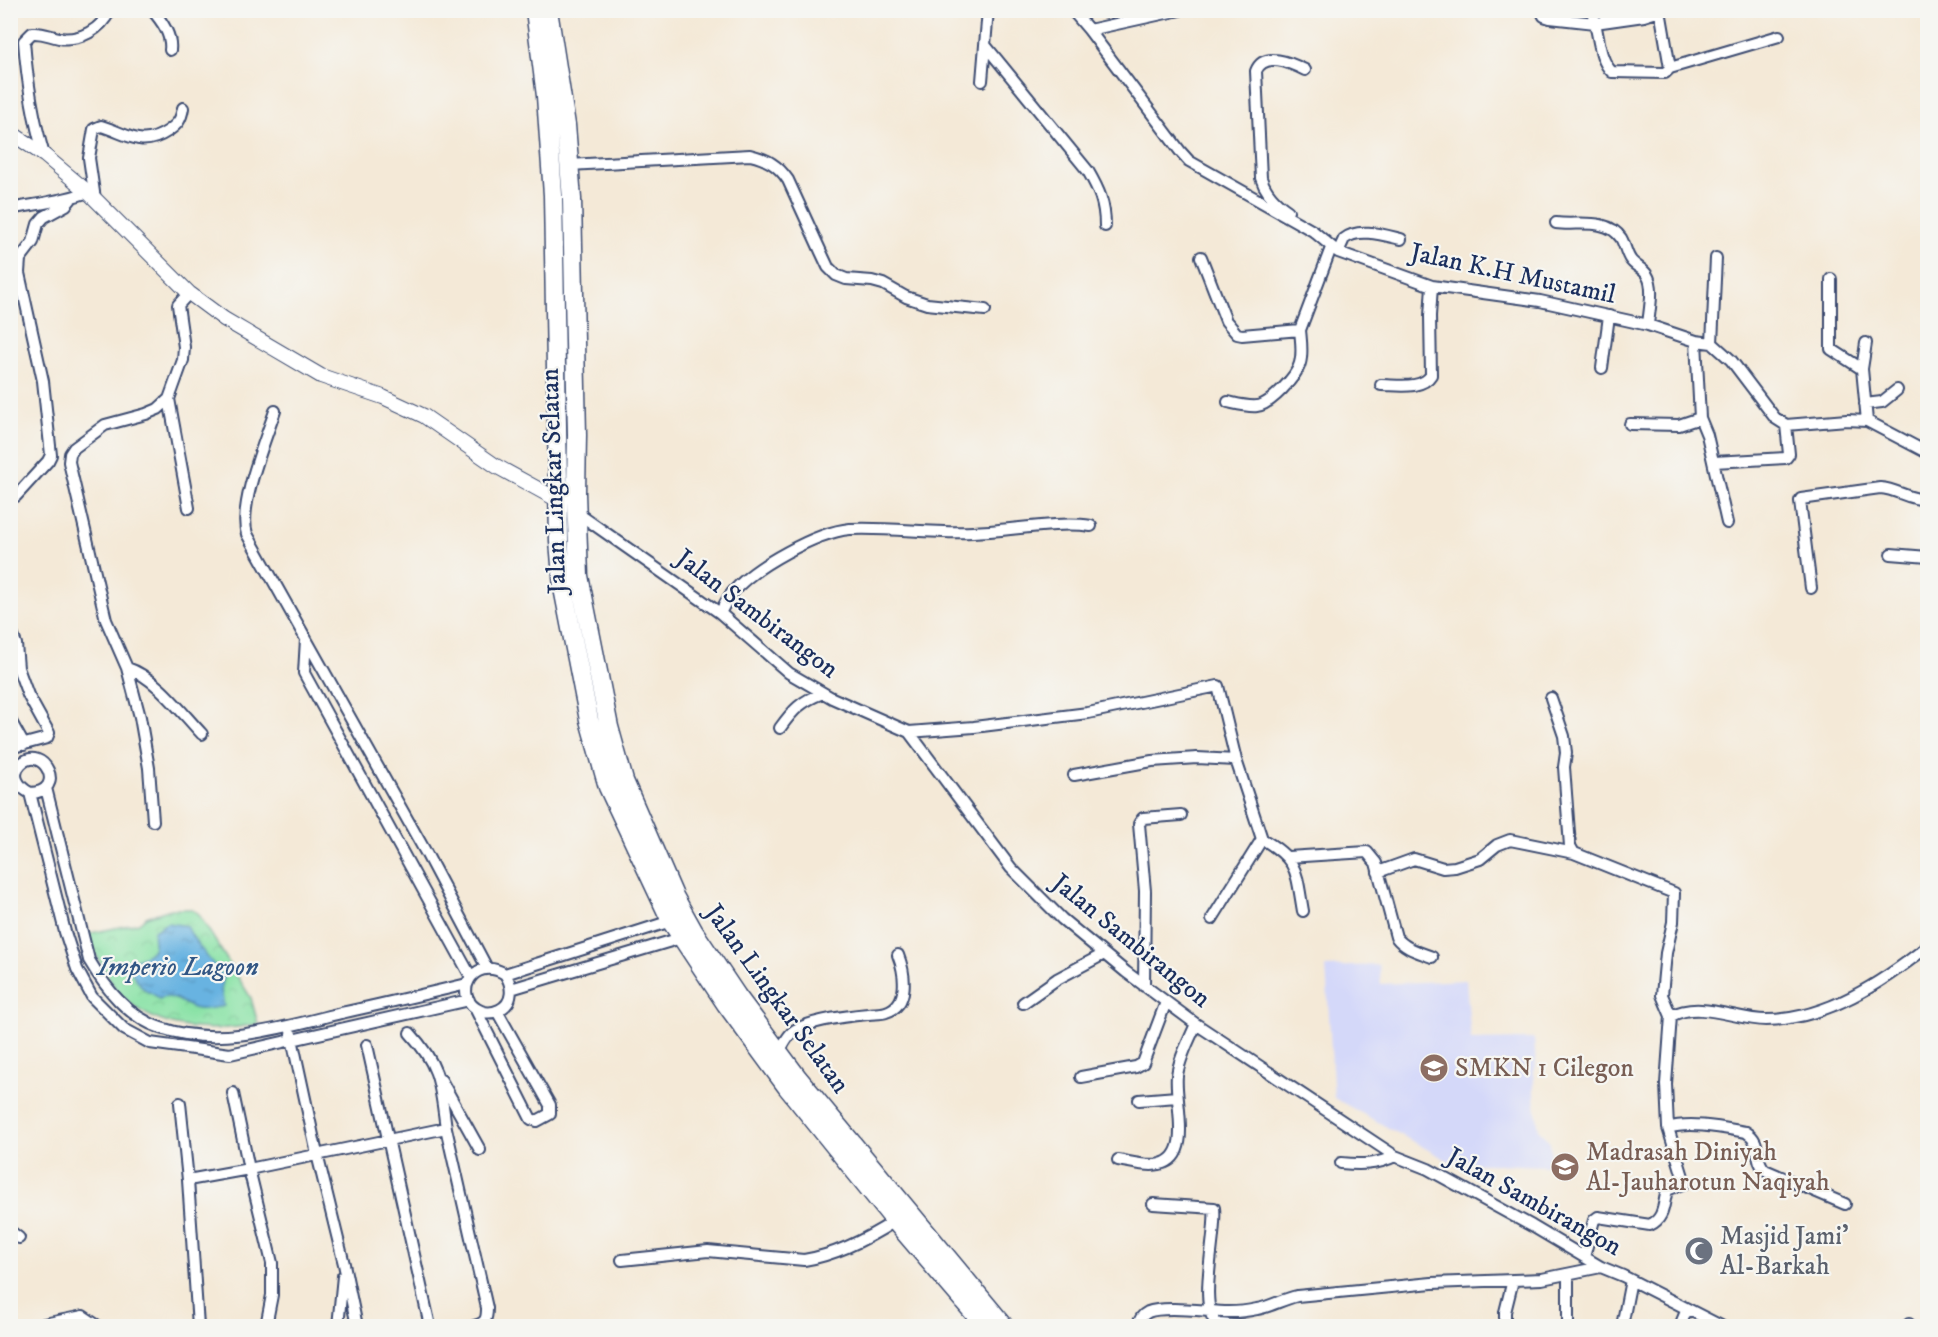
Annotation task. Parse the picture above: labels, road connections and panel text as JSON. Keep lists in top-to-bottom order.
{
  "streets": {
    "highway": ["Jalan Lingkar Selatan"],
    "street": ["Jalan K.H Mustamil", "Jalan Sambirangon"]
  },
  "crossings": [
    ["Jalan Lingkar Selatan", "Jalan Sambirangon"]
  ],
  "water": ["Imperio Lagoon"],
  "places": {
    "school or university": ["SMKN 1 Cilegon", "Madrasah Diniyah Al-Jauharotun Naqiyah"],
    "mosque": ["Masjid Jami' Al-Barkah"]
  }
}
